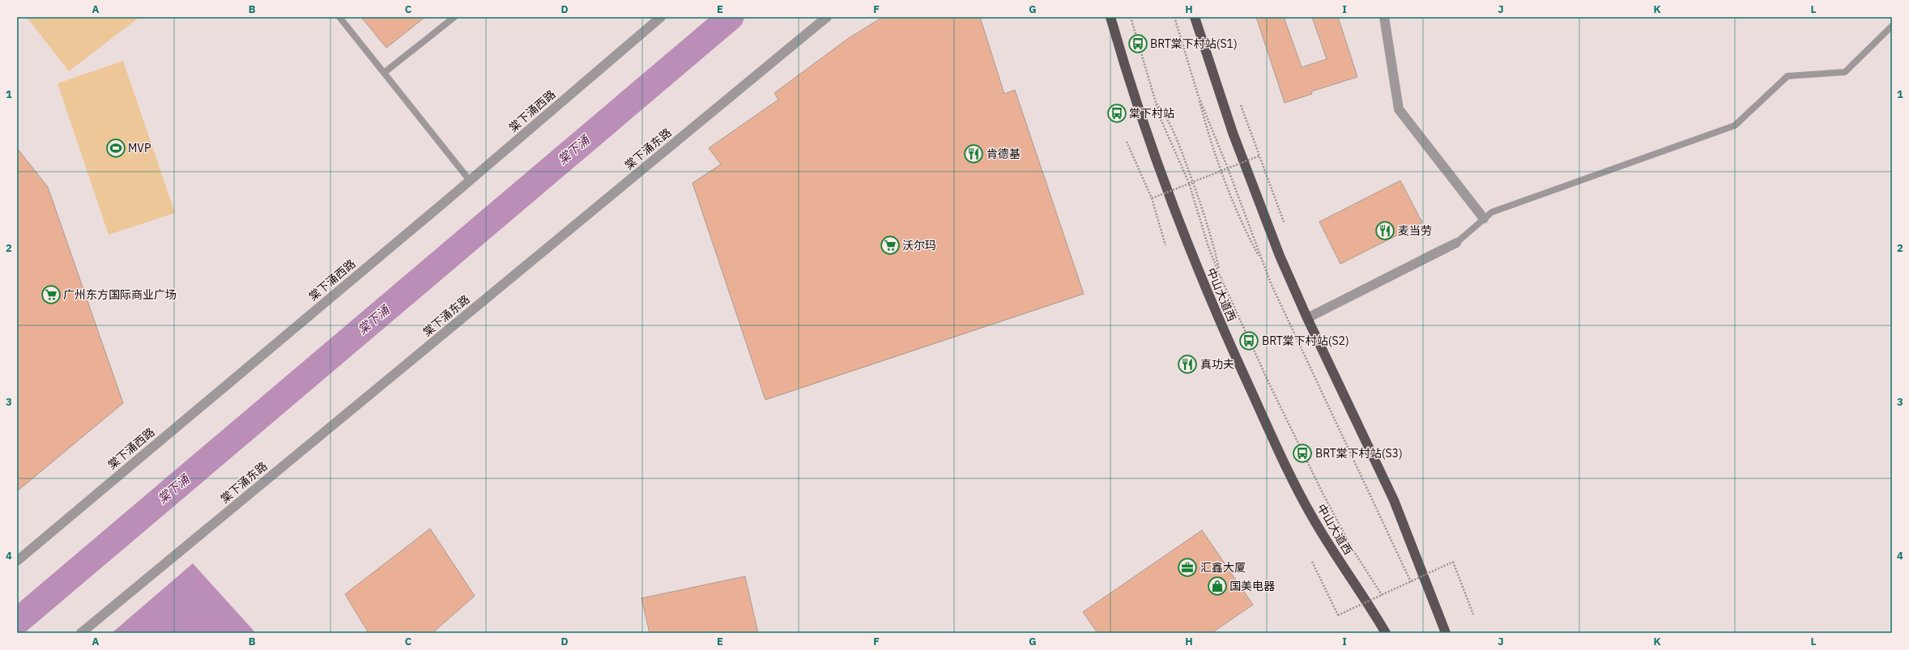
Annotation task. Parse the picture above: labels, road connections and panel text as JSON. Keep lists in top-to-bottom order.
{
  "streets": {
    "highway": ["中山大道西"],
    "street": ["棠下涌西路", "棠下涌东路"]
  },
  "water": ["棠下涌"],
  "places": {
    "bus stop": [
      "BRT棠下村站(S1)",
      "棠下村站",
      "BRT棠下村站(S2)",
      "BRT棠下村站(S3)"
    ],
    "sports": ["MVP"],
    "restaurant": ["肯德基", "麦当劳", "真功夫"],
    "supermarket": ["沃尔玛", "广州东方国际商业广场"],
    "office": ["汇鑫大厦"],
    "shop": ["国美电器"]
  },
  "grid": {
    "columns": [
      "A",
      "B",
      "C",
      "D",
      "E",
      "F",
      "G",
      "H",
      "I",
      "J",
      "K",
      "L"
    ],
    "rows": [
      "1",
      "2",
      "3",
      "4"
    ]
  }
}
